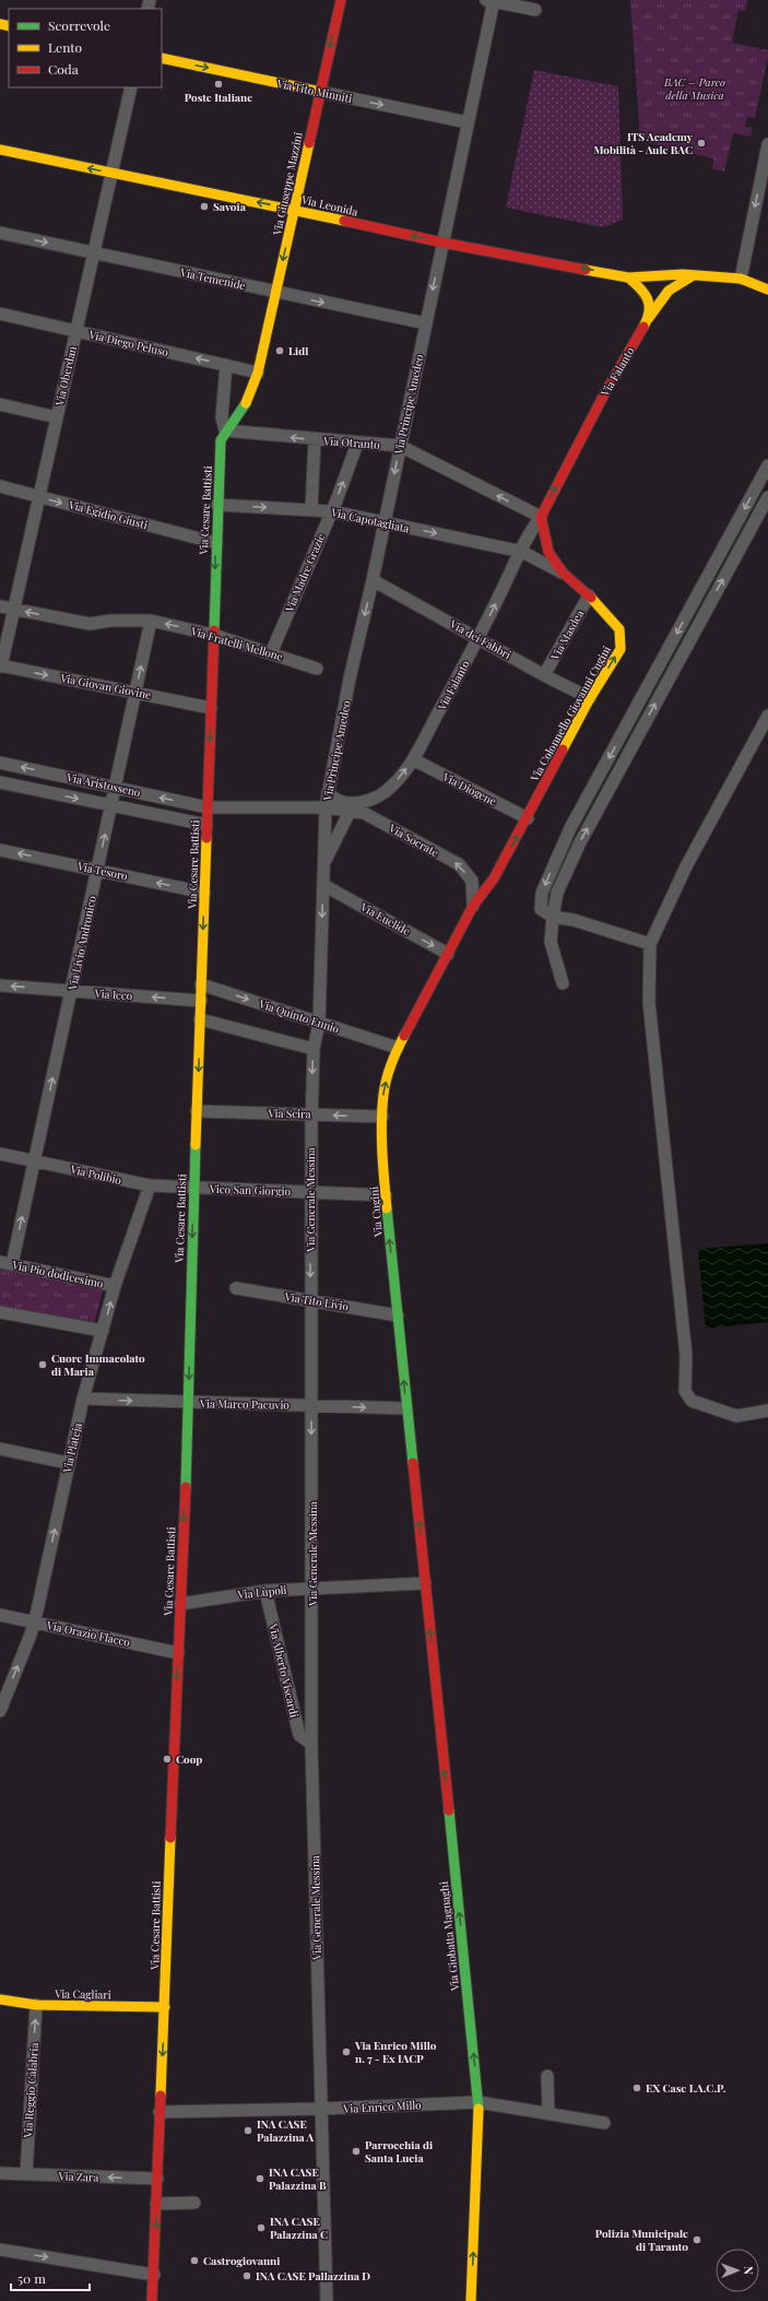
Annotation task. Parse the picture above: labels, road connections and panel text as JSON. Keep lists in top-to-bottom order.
{
  "streets": {
    "main road": [
      "Via Tito Minniti",
      "Via Giuseppe Mazzini",
      "Via Leonida",
      "Via Falanto",
      "Via Cesare Battisti",
      "Via Colonnello Giovanni Cugini",
      "Via Cugini",
      "Via Giobatta Magnaghi",
      "Via Cagliari"
    ],
    "street": [
      "Via Temenide",
      "Via Diego Peluso",
      "Via Oberdan",
      "Via Principe Amedeo",
      "Via Otranto",
      "Via Egidio Giusti",
      "Via Capotagliata",
      "Via Madre Grazie",
      "Via Masdea",
      "Via dei Fabbri",
      "Via Fratelli Mellone",
      "Via Giovan Giovine",
      "Via Aristosseno",
      "Via Diogene",
      "Via Socrate",
      "Via Tesoro",
      "Via Euclide",
      "Via Livio Andronico",
      "Via Icco",
      "Via Quinto Ennio",
      "Via Scira",
      "Via Polibio",
      "Vico San Giorgio",
      "Via Generale Messina",
      "Via Pio dodicesimo",
      "Via Tito Livio",
      "Via Marco Pacuvio",
      "Via Plateja",
      "Via Lùpoli",
      "Via Orazio Flacco",
      "Via Alberto Viscardi",
      "Via Reggio Calabria",
      "Via Enrico Millo",
      "Via Zara"
    ]
  },
  "crossings": [
    ["Via Tito Minniti", "Via Giuseppe Mazzini"],
    ["Via Tito Minniti", "Via Principe Amedeo"],
    ["Via Giuseppe Mazzini", "Via Leonida"],
    ["Via Giuseppe Mazzini", "Via Temenide"],
    ["Via Giuseppe Mazzini", "Via Diego Peluso"],
    ["Via Giuseppe Mazzini", "Via Otranto"],
    ["Via Giuseppe Mazzini", "Via Cesare Battisti"],
    ["Via Leonida", "Via Oberdan"],
    ["Via Leonida", "Via Principe Amedeo"],
    ["Via Temenide", "Via Oberdan"],
    ["Via Temenide", "Via Principe Amedeo"],
    ["Via Diego Peluso", "Via Oberdan"],
    ["Via Falanto", "Via Principe Amedeo"],
    ["Via Falanto", "Via Otranto"],
    ["Via Falanto", "Via Capotagliata"],
    ["Via Falanto", "Via dei Fabbri"],
    ["Via Falanto", "Via Diogene"],
    ["Via Oberdan", "Via Egidio Giusti"],
    ["Via Oberdan", "Via Fratelli Mellone"],
    ["Via Oberdan", "Via Giovan Giovine"],
    ["Via Principe Amedeo", "Via Otranto"],
    ["Via Principe Amedeo", "Via Capotagliata"],
    ["Via Principe Amedeo", "Via dei Fabbri"],
    ["Via Principe Amedeo", "Via Socrate"],
    ["Via Principe Amedeo", "Via Generale Messina"],
    ["Via Otranto", "Via Cesare Battisti"],
    ["Via Otranto", "Via Madre Grazie"],
    ["Via Cesare Battisti", "Via Egidio Giusti"],
    ["Via Cesare Battisti", "Via Capotagliata"],
    ["Via Cesare Battisti", "Via Fratelli Mellone"],
    ["Via Cesare Battisti", "Via Giovan Giovine"],
    ["Via Cesare Battisti", "Via Aristosseno"],
    ["Via Cesare Battisti", "Via Tesoro"],
    ["Via Cesare Battisti", "Via Icco"],
    ["Via Cesare Battisti", "Via Quinto Ennio"],
    ["Via Cesare Battisti", "Via Scira"],
    ["Via Cesare Battisti", "Via Polibio"],
    ["Via Cesare Battisti", "Vico San Giorgio"],
    ["Via Cesare Battisti", "Via Marco Pacuvio"],
    ["Via Cesare Battisti", "Via Lùpoli"],
    ["Via Cesare Battisti", "Via Orazio Flacco"],
    ["Via Cesare Battisti", "Via Cagliari"],
    ["Via Cesare Battisti", "Via Enrico Millo"],
    ["Via Cesare Battisti", "Via Zara"],
    ["Via Capotagliata", "Via Madre Grazie"],
    ["Via Capotagliata", "Via Colonnello Giovanni Cugini"],
    ["Via Madre Grazie", "Via Fratelli Mellone"],
    ["Via Masdea", "Via dei Fabbri"],
    ["Via Masdea", "Via Colonnello Giovanni Cugini"],
    ["Via dei Fabbri", "Via Colonnello Giovanni Cugini"],
    ["Via Fratelli Mellone", "Via Livio Andronico"],
    ["Via Giovan Giovine", "Via Livio Andronico"],
    ["Via Colonnello Giovanni Cugini", "Via Diogene"],
    ["Via Colonnello Giovanni Cugini", "Via Cugini"],
    ["Via Aristosseno", "Via Livio Andronico"],
    ["Via Socrate", "Via Generale Messina"],
    ["Via Socrate", "Via Cugini"],
    ["Via Tesoro", "Via Livio Andronico"],
    ["Via Euclide", "Via Generale Messina"],
    ["Via Euclide", "Via Cugini"],
    ["Via Livio Andronico", "Via Icco"],
    ["Via Livio Andronico", "Via Polibio"],
    ["Via Livio Andronico", "Via Pio dodicesimo"],
    ["Via Quinto Ennio", "Via Generale Messina"],
    ["Via Quinto Ennio", "Via Cugini"],
    ["Via Scira", "Via Generale Messina"],
    ["Via Scira", "Via Cugini"],
    ["Via Polibio", "Vico San Giorgio"],
    ["Via Polibio", "Via Plateja"],
    ["Vico San Giorgio", "Via Generale Messina"],
    ["Vico San Giorgio", "Via Cugini"],
    ["Via Generale Messina", "Via Tito Livio"],
    ["Via Generale Messina", "Via Marco Pacuvio"],
    ["Via Generale Messina", "Via Lùpoli"],
    ["Via Generale Messina", "Via Alberto Viscardi"],
    ["Via Generale Messina", "Via Enrico Millo"],
    ["Via Cugini", "Via Tito Livio"],
    ["Via Cugini", "Via Marco Pacuvio"],
    ["Via Cugini", "Via Giobatta Magnaghi"],
    ["Via Pio dodicesimo", "Via Plateja"],
    ["Via Marco Pacuvio", "Via Plateja"],
    ["Via Plateja", "Via Orazio Flacco"],
    ["Via Lùpoli", "Via Alberto Viscardi"],
    ["Via Lùpoli", "Via Giobatta Magnaghi"],
    ["Via Giobatta Magnaghi", "Via Enrico Millo"],
    ["Via Cagliari", "Via Reggio Calabria"],
    ["Via Reggio Calabria", "Via Zara"]
  ],
  "one_way": [
    "Via Tito Minniti",
    "Via Giuseppe Mazzini",
    "Via Leonida",
    "Via Temenide",
    "Via Diego Peluso",
    "Via Falanto",
    "Via Principe Amedeo",
    "Via Otranto",
    "Via Cesare Battisti",
    "Via Egidio Giusti",
    "Via Capotagliata",
    "Via Fratelli Mellone",
    "Via Giovan Giovine",
    "Via Colonnello Giovanni Cugini",
    "Via Socrate",
    "Via Tesoro",
    "Via Euclide",
    "Via Livio Andronico",
    "Via Icco",
    "Via Scira",
    "Via Cugini",
    "Via Marco Pacuvio",
    "Via Plateja",
    "Via Giobatta Magnaghi",
    "Via Reggio Calabria"
  ],
  "parks": ["BAC – Parco della Musica"],
  "places": [
    "Poste Italiane",
    "ITS Academy Mobilità - Aule BAC",
    "Savoia",
    "Lidl",
    "Cuore Immacolato di Maria",
    "Coop",
    "Via Enrico Millo n. 7 - Ex IACP",
    "EX Case I.A.C.P.",
    "INA CASE Palazzina A",
    "Parrocchia di Santa Lucia",
    "INA CASE Palazzina B",
    "INA CASE Palazzina C",
    "Polizia Municipale di Taranto",
    "Castrogiovanni",
    "INA CASE Pallazzina D"
  ],
  "legend": ["Scorrevole", "Lento", "Coda"],
  "scale_bar": "50 m",
  "north": "right"
}
